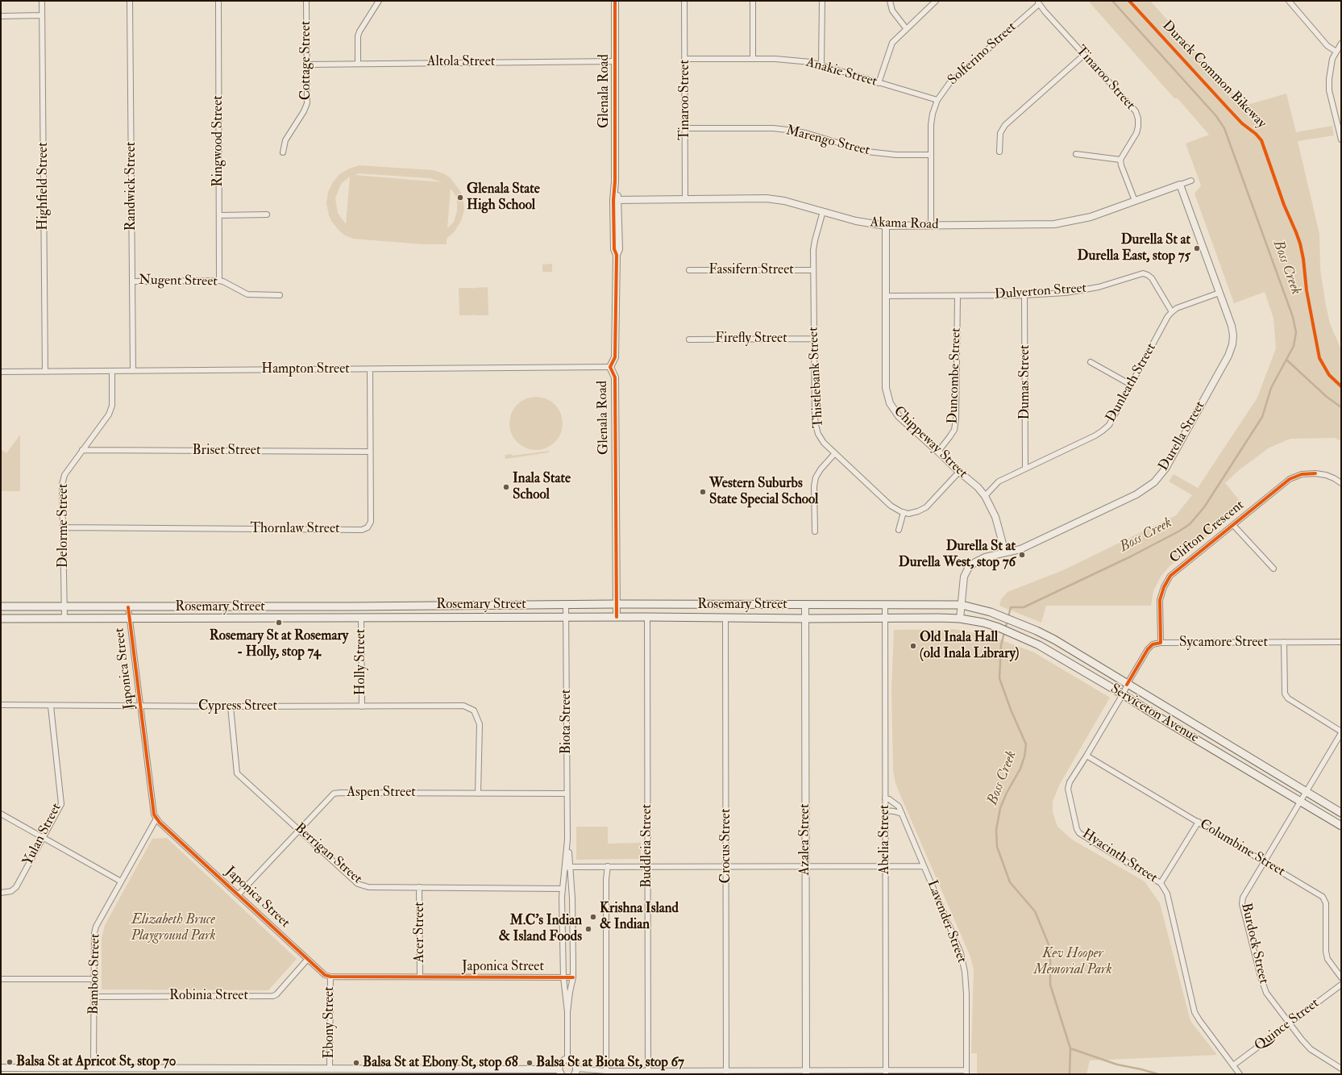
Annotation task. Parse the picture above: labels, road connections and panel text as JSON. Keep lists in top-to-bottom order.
{
  "streets": {
    "main road": ["Rosemary Street", "Serviceton Avenue"],
    "street": [
      "Solferino Street",
      "Cottage Street",
      "Altola Street",
      "Anakie Street",
      "Tinaroo Street",
      "Glenala Road",
      "Ringwood Street",
      "Marengo Street",
      "Highfield Street",
      "Randwick Street",
      "Akama Road",
      "Fassifern Street",
      "Nugent Street",
      "Dulverton Street",
      "Firefly Street",
      "Hampton Street",
      "Duncombe Street",
      "Thistlebank Street",
      "Dumas Street",
      "Dunleath Street",
      "Durella Street",
      "Chippeway Street",
      "Briset Street",
      "Delorme Street",
      "Thornlaw Street",
      "Clifton Crescent",
      "Sycamore Street",
      "Holly Street",
      "Japonica Street",
      "Cypress Street",
      "Biota Street",
      "Aspen Street",
      "Yulan Street",
      "Azalea Street",
      "Abelia Street",
      "Buddleia Street",
      "Crocus Street",
      "Columbine Street",
      "Berrigan Street",
      "Hyacinth Street",
      "Lavender Street",
      "Acer Street",
      "Burdock Street",
      "Bamboo Street",
      "Robinia Street",
      "Ebony Street",
      "Quince Street"
    ],
    "cycle path": ["Durack Common Bikeway"]
  },
  "crossings": [
    ["Solferino Street", "Anakie Street"],
    ["Solferino Street", "Tinaroo Street"],
    ["Solferino Street", "Marengo Street"],
    ["Solferino Street", "Akama Road"],
    ["Cottage Street", "Altola Street"],
    ["Altola Street", "Glenala Road"],
    ["Anakie Street", "Tinaroo Street"],
    ["Tinaroo Street", "Marengo Street"],
    ["Tinaroo Street", "Akama Road"],
    ["Glenala Road", "Akama Road"],
    ["Glenala Road", "Hampton Street"],
    ["Glenala Road", "Rosemary Street"],
    ["Ringwood Street", "Nugent Street"],
    ["Highfield Street", "Hampton Street"],
    ["Randwick Street", "Nugent Street"],
    ["Randwick Street", "Hampton Street"],
    ["Akama Road", "Thistlebank Street"],
    ["Akama Road", "Durella Street"],
    ["Akama Road", "Chippeway Street"],
    ["Fassifern Street", "Thistlebank Street"],
    ["Dulverton Street", "Duncombe Street"],
    ["Dulverton Street", "Dumas Street"],
    ["Dulverton Street", "Dunleath Street"],
    ["Dulverton Street", "Chippeway Street"],
    ["Firefly Street", "Thistlebank Street"],
    ["Hampton Street", "Delorme Street"],
    ["Hampton Street", "Thornlaw Street"],
    ["Duncombe Street", "Chippeway Street"],
    ["Dumas Street", "Dunleath Street"],
    ["Dunleath Street", "Chippeway Street"],
    ["Durella Street", "Chippeway Street"],
    ["Durella Street", "Rosemary Street"],
    ["Durella Street", "Serviceton Avenue"],
    ["Briset Street", "Delorme Street"],
    ["Briset Street", "Thornlaw Street"],
    ["Delorme Street", "Thornlaw Street"],
    ["Delorme Street", "Rosemary Street"],
    ["Clifton Crescent", "Sycamore Street"],
    ["Rosemary Street", "Holly Street"],
    ["Rosemary Street", "Japonica Street"],
    ["Rosemary Street", "Serviceton Avenue"],
    ["Rosemary Street", "Biota Street"],
    ["Rosemary Street", "Azalea Street"],
    ["Rosemary Street", "Abelia Street"],
    ["Rosemary Street", "Buddleia Street"],
    ["Rosemary Street", "Crocus Street"],
    ["Sycamore Street", "Serviceton Avenue"],
    ["Sycamore Street", "Hyacinth Street"],
    ["Holly Street", "Cypress Street"],
    ["Japonica Street", "Cypress Street"],
    ["Japonica Street", "Biota Street"],
    ["Japonica Street", "Aspen Street"],
    ["Japonica Street", "Acer Street"],
    ["Japonica Street", "Bamboo Street"],
    ["Japonica Street", "Robinia Street"],
    ["Japonica Street", "Ebony Street"],
    ["Cypress Street", "Aspen Street"],
    ["Cypress Street", "Yulan Street"],
    ["Cypress Street", "Berrigan Street"],
    ["Serviceton Avenue", "Hyacinth Street"],
    ["Serviceton Avenue", "Burdock Street"],
    ["Biota Street", "Aspen Street"],
    ["Biota Street", "Berrigan Street"],
    ["Aspen Street", "Berrigan Street"],
    ["Abelia Street", "Lavender Street"],
    ["Columbine Street", "Hyacinth Street"],
    ["Columbine Street", "Burdock Street"],
    ["Berrigan Street", "Acer Street"],
    ["Hyacinth Street", "Quince Street"],
    ["Burdock Street", "Quince Street"],
    ["Bamboo Street", "Robinia Street"]
  ],
  "water": ["Boss Creek"],
  "parks": ["Elizabeth Bruce Playground Park", "Kev Hooper Memorial Park"],
  "places": [
    "Glenala State High School",
    "Durella St at Durella East, stop 75",
    "Inala State School",
    "Western Suburbs State Special School",
    "Durella St at Durella West, stop 76",
    "Rosemary St at Rosemary - Holly, stop 74",
    "Old Inala Hall (old Inala Library)",
    "Krishna Island & Indian",
    "M.C's Indian & Island Foods",
    "Balsa St at Apricot St, stop 70",
    "Balsa St at Ebony St, stop 68",
    "Balsa St at Biota St, stop 67"
  ]
}
